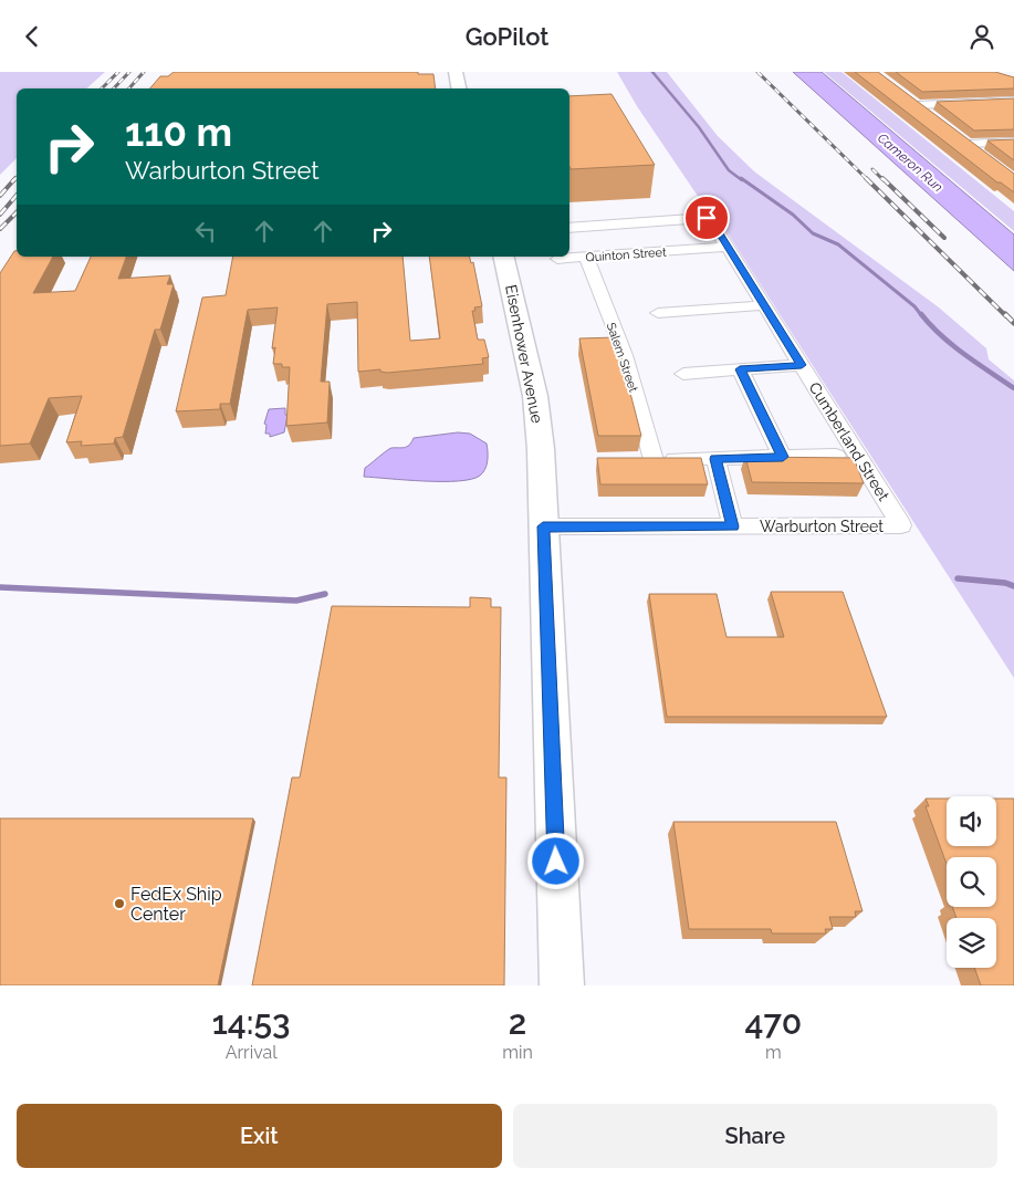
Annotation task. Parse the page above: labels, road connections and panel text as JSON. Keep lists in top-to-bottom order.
{
  "streets": {
    "main road": ["Eisenhower Avenue"],
    "street": [
      "Quinton Street",
      "Salem Street",
      "Cumberland Street",
      "Warburton Street"
    ]
  },
  "crossings": [
    ["Quinton Street", "Salem Street"],
    ["Quinton Street", "Cumberland Street"],
    ["Eisenhower Avenue", "Warburton Street"],
    ["Cumberland Street", "Warburton Street"]
  ],
  "water": ["Cameron Run"],
  "places": ["FedEx Ship Center"],
  "page": {
    "header": "GoPilot",
    "turn": ["110 m", "Warburton Street"],
    "eta": [
      "14:53",
      "Arrival",
      "2",
      "min",
      "470",
      "m"
    ],
    "buttons": ["Exit", "Share"]
  }
}
